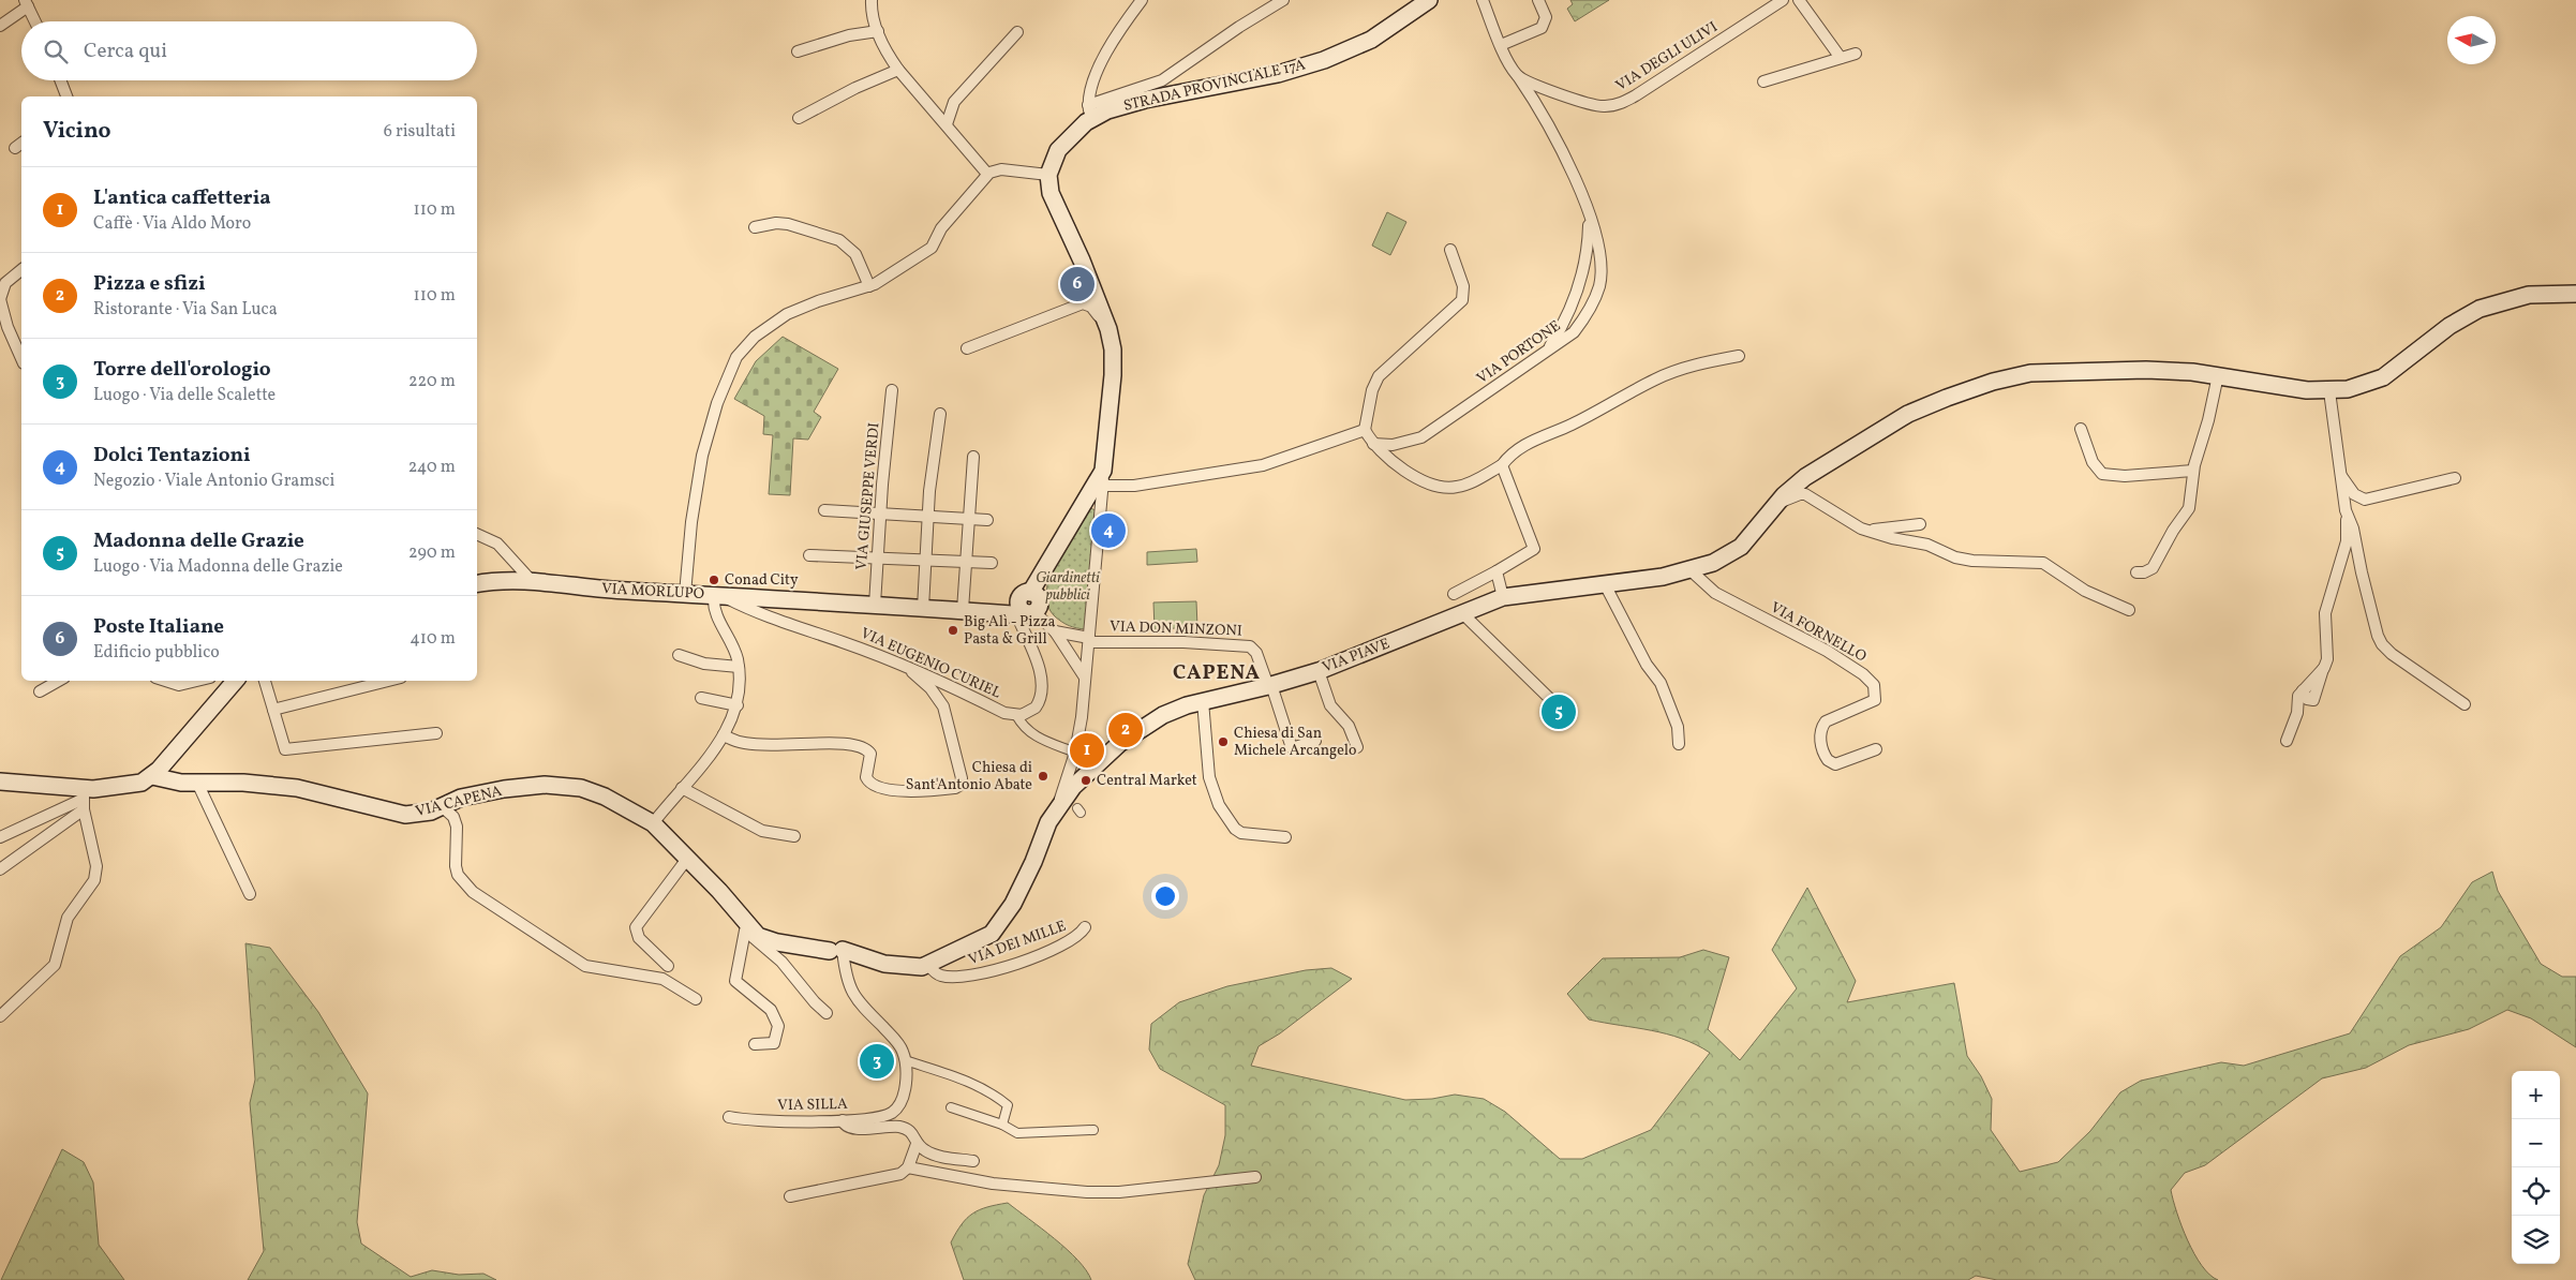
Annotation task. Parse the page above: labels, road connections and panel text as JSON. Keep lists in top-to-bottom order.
{
  "streets": {
    "main road": [
      "STRADA PROVINCIALE 17A",
      "VIA MORLUPO",
      "VIA PIAVE",
      "VIA CAPENA"
    ],
    "street": [
      "VIA DEGLI ULIVI",
      "VIA PORTONE",
      "VIA GIUSEPPE VERDI",
      "VIA DON MINZONI",
      "VIA FORNELLO",
      "VIA EUGENIO CURIEL",
      "VIA DEI MILLE",
      "VIA SILLA"
    ]
  },
  "crossings": [
    ["VIA DEGLI ULIVI", "VIA PORTONE"],
    ["VIA GIUSEPPE VERDI", "VIA MORLUPO"],
    ["VIA MORLUPO", "VIA EUGENIO CURIEL"],
    ["VIA DON MINZONI", "VIA PIAVE"],
    ["VIA FORNELLO", "VIA PIAVE"],
    ["VIA PIAVE", "VIA CAPENA"],
    ["VIA PIAVE", "VIA DEI MILLE"],
    ["VIA CAPENA", "VIA DEI MILLE"]
  ],
  "districts": ["CAPENA"],
  "parks": ["Giardinetti pubblici"],
  "places": [
    "Conad City",
    "Big Alì - Pizza Pasta & Grill",
    "Chiesa di San Michele Arcangelo",
    "Chiesa di Sant'Antonio Abate",
    "Central Market"
  ],
  "north": "left",
  "page": {
    "search": "Cerca qui",
    "heading": ["Vicino", "6 risultati"],
    "list": [
      {
        "mark": "1",
        "name": "L'antica caffetteria",
        "note": "Caffè · Via Aldo Moro",
        "value": "110 m"
      },
      {
        "mark": "2",
        "name": "Pizza e sfizi",
        "note": "Ristorante · Via San Luca",
        "value": "110 m"
      },
      {
        "mark": "3",
        "name": "Torre dell'orologio",
        "note": "Luogo · Via delle Scalette",
        "value": "220 m"
      },
      {
        "mark": "4",
        "name": "Dolci Tentazioni",
        "note": "Negozio · Viale Antonio Gramsci",
        "value": "240 m"
      },
      {
        "mark": "5",
        "name": "Madonna delle Grazie",
        "note": "Luogo · Via Madonna delle Grazie",
        "value": "290 m"
      },
      {
        "mark": "6",
        "name": "Poste Italiane",
        "note": "Edificio pubblico",
        "value": "410 m"
      }
    ],
    "pins": [
      "6",
      "4",
      "5",
      "2",
      "1",
      "3"
    ],
    "map_buttons": ["+", "−"]
  }
}
